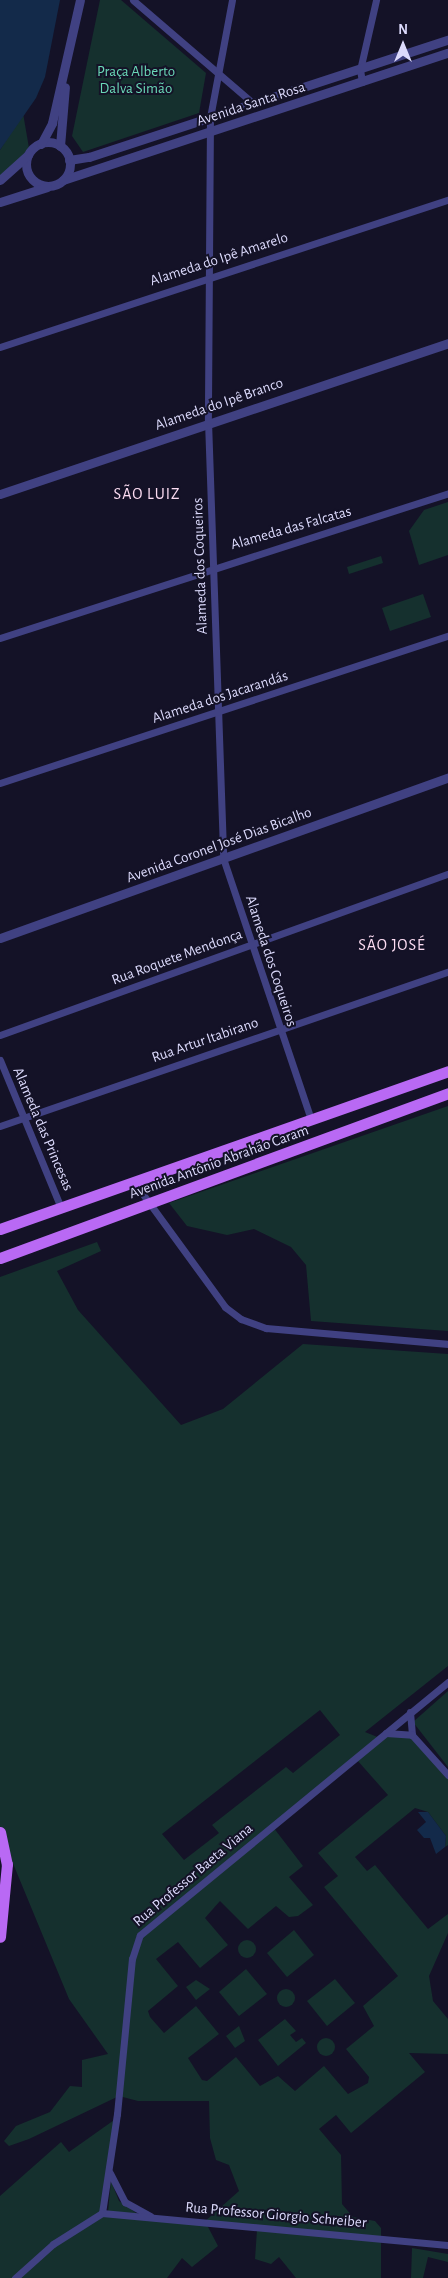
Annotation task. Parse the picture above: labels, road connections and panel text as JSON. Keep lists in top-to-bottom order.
{
  "streets": {
    "main road": ["Avenida Antônio Abrahão Caram"],
    "street": [
      "Avenida Santa Rosa",
      "Alameda do Ipê Amarelo",
      "Alameda do Ipê Branco",
      "Alameda das Falcatas",
      "Alameda dos Coqueiros",
      "Alameda dos Jacarandás",
      "Avenida Coronel José Dias Bicalho",
      "Rua Roquete Mendonça",
      "Rua Artur Itabirano",
      "Alameda das Princesas",
      "Rua Professor Baeta Viana",
      "Rua Professor Giorgio Schreiber"
    ]
  },
  "crossings": [
    ["Avenida Santa Rosa", "Alameda dos Coqueiros"],
    ["Alameda do Ipê Amarelo", "Alameda dos Coqueiros"],
    ["Alameda do Ipê Branco", "Alameda dos Coqueiros"],
    ["Alameda das Falcatas", "Alameda dos Coqueiros"],
    ["Alameda dos Coqueiros", "Alameda dos Jacarandás"],
    ["Alameda dos Coqueiros", "Avenida Coronel José Dias Bicalho"],
    ["Alameda dos Coqueiros", "Rua Roquete Mendonça"],
    ["Alameda dos Coqueiros", "Rua Artur Itabirano"],
    ["Alameda dos Coqueiros", "Avenida Antônio Abrahão Caram"],
    ["Rua Artur Itabirano", "Alameda das Princesas"],
    ["Alameda das Princesas", "Avenida Antônio Abrahão Caram"],
    ["Rua Professor Baeta Viana", "Rua Professor Giorgio Schreiber"]
  ],
  "districts": ["SÃO LUIZ", "SÃO JOSÉ"],
  "parks": ["Praça Alberto Dalva Simão"],
  "north": "top"
}
